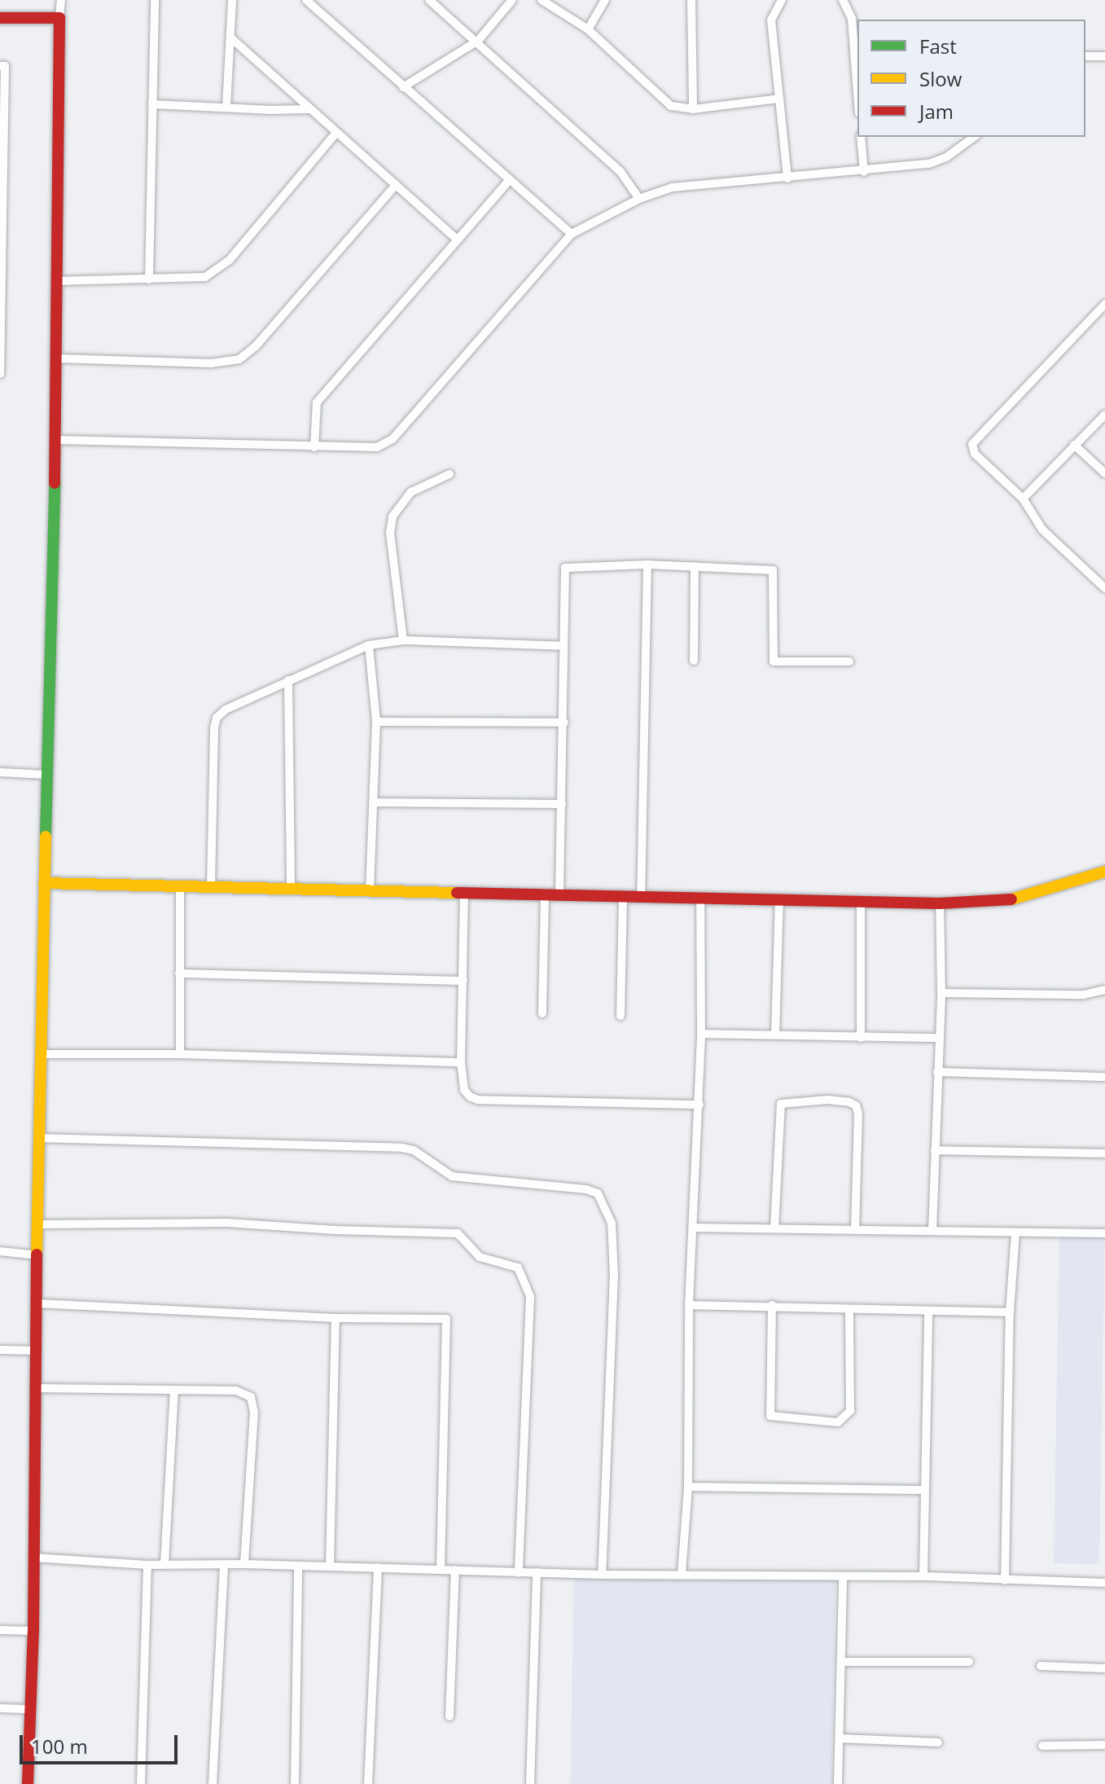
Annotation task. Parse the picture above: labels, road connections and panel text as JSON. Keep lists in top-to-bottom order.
{
  "legend": ["Fast", "Slow", "Jam"],
  "scale_bar": "100 m"
}
